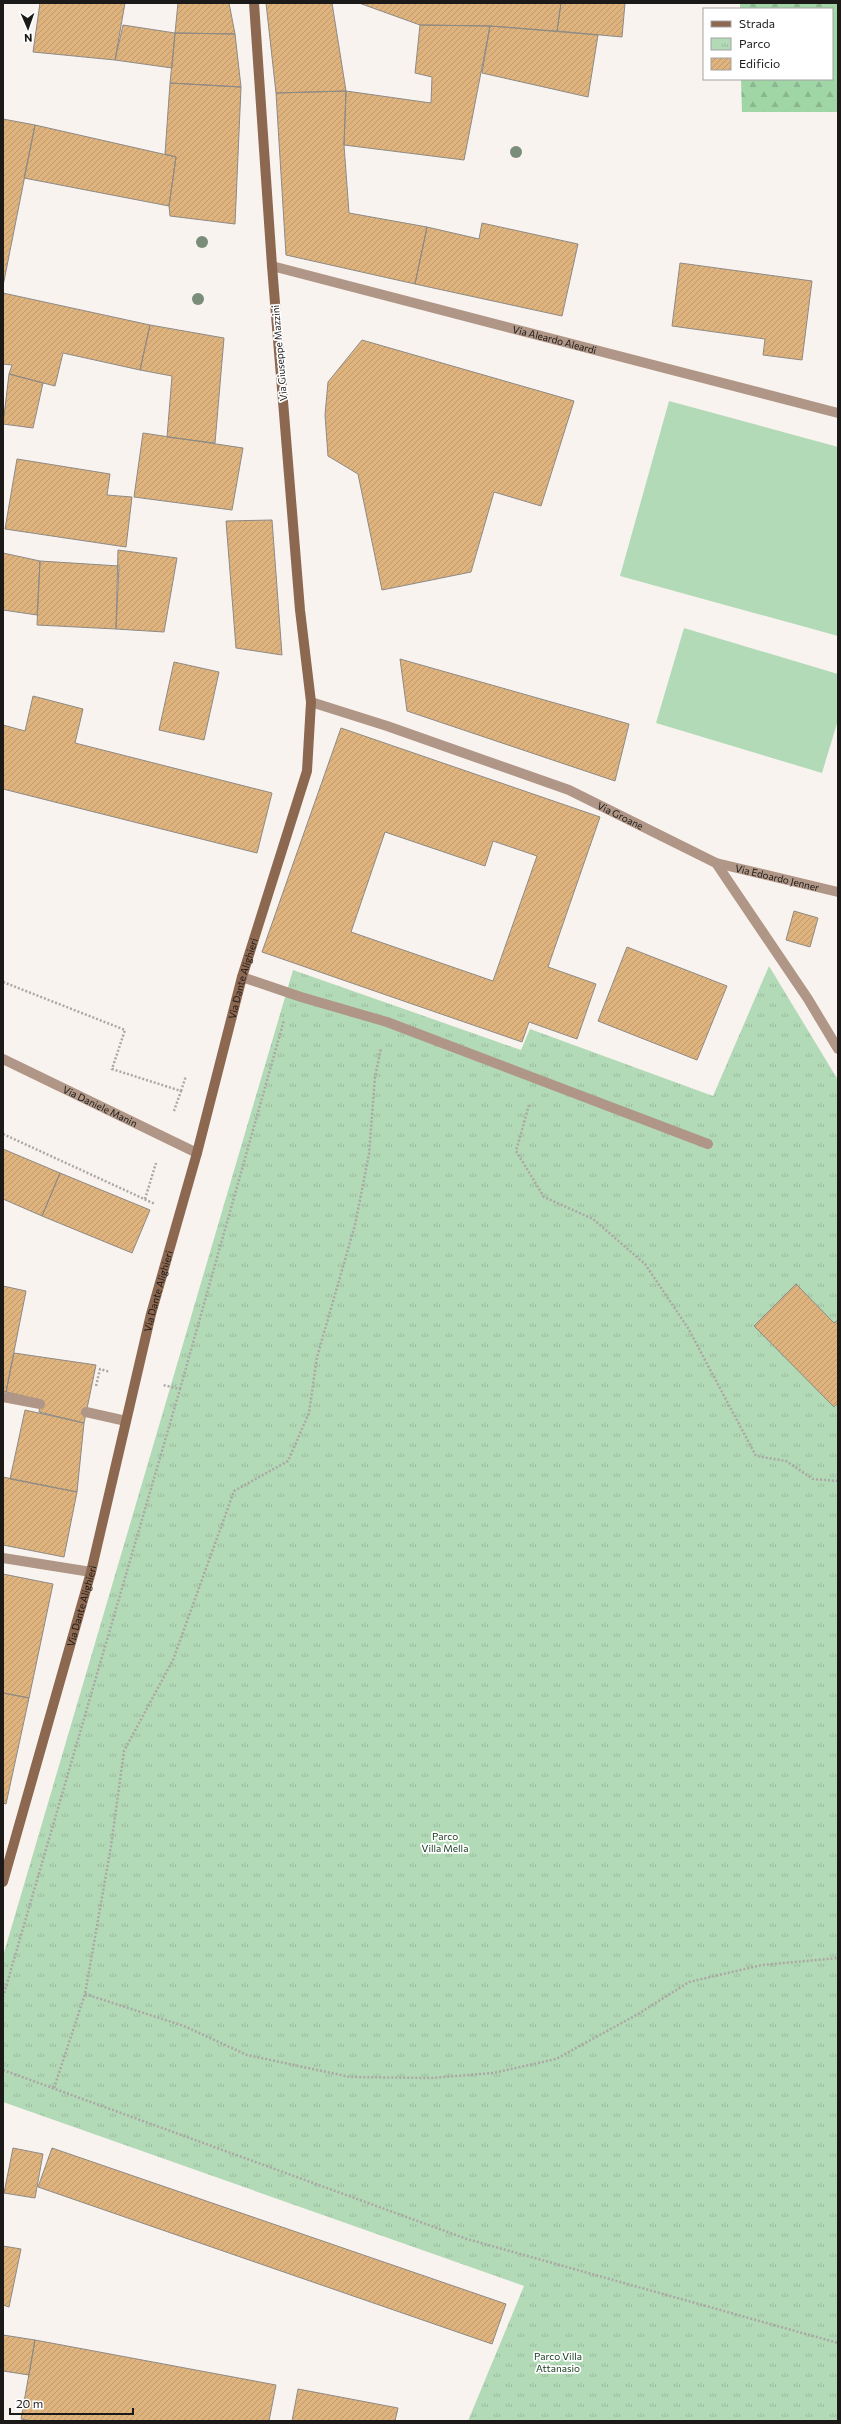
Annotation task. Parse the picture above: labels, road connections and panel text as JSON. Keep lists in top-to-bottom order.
{
  "streets": {
    "street": [
      "Via Aleardo Aleardi",
      "Via Giuseppe Mazzini",
      "Via Groane",
      "Via Edoardo Jenner",
      "Via Dante Alighieri",
      "Via Daniele Manin"
    ]
  },
  "crossings": [
    ["Via Aleardo Aleardi", "Via Giuseppe Mazzini"],
    ["Via Giuseppe Mazzini", "Via Groane"],
    ["Via Giuseppe Mazzini", "Via Dante Alighieri"],
    ["Via Groane", "Via Edoardo Jenner"],
    ["Via Groane", "Via Dante Alighieri"],
    ["Via Dante Alighieri", "Via Daniele Manin"]
  ],
  "parks": ["Parco Villa Mella", "Parco Villa Attanasio"],
  "legend": ["Strada", "Parco", "Edificio"],
  "scale_bar": "20 m",
  "north": "bottom"
}
